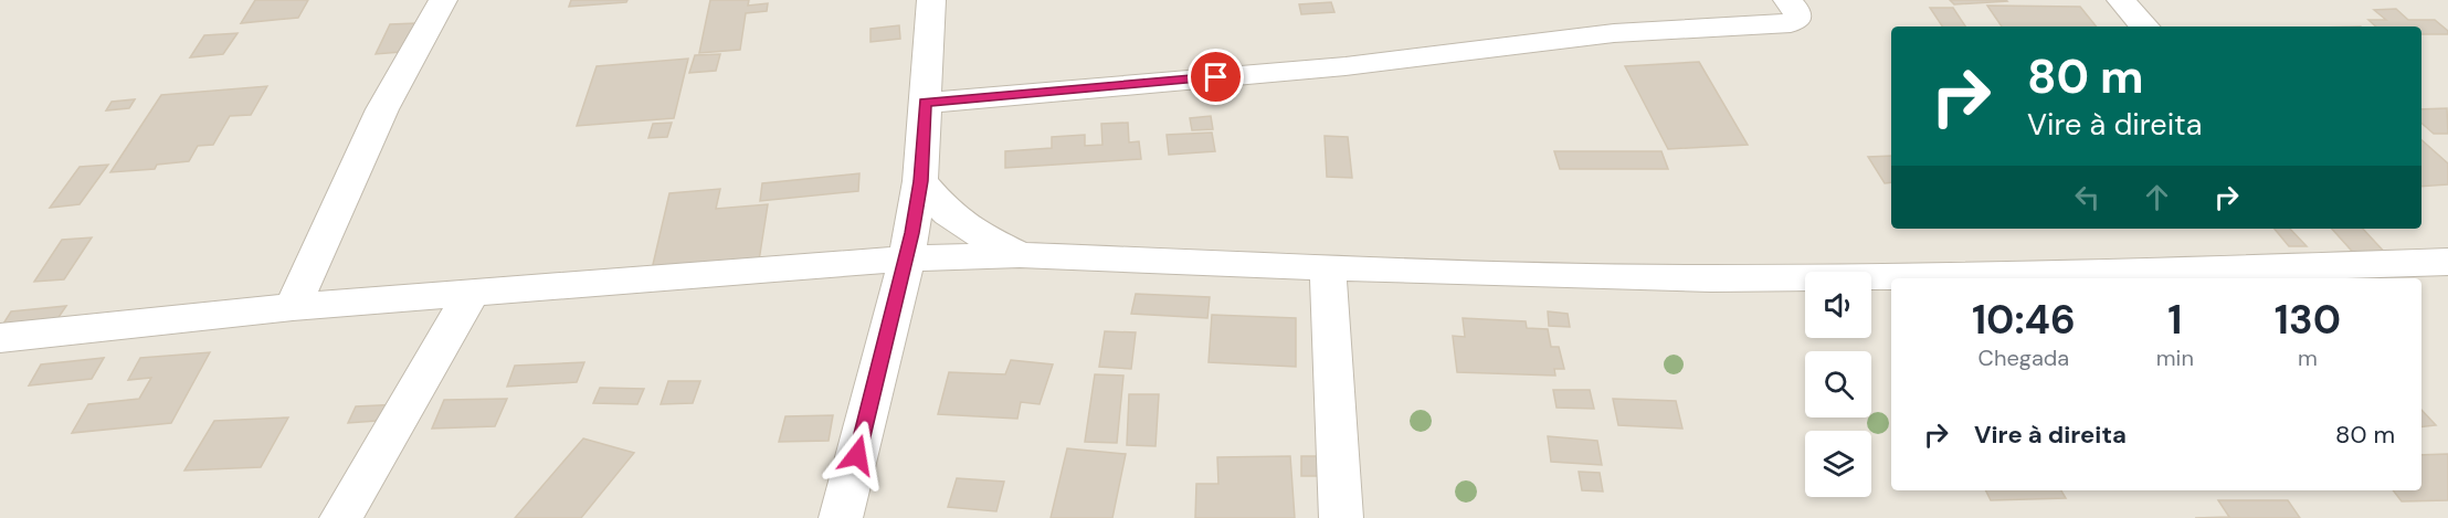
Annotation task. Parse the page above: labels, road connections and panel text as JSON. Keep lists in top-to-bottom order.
{
  "page": {
    "turn": ["80 m", "Vire à direita"],
    "eta": [
      "10:46",
      "Chegada",
      "1",
      "min",
      "130",
      "m"
    ],
    "list": [
      {
        "name": "Vire à direita",
        "value": "80 m"
      }
    ]
  }
}
